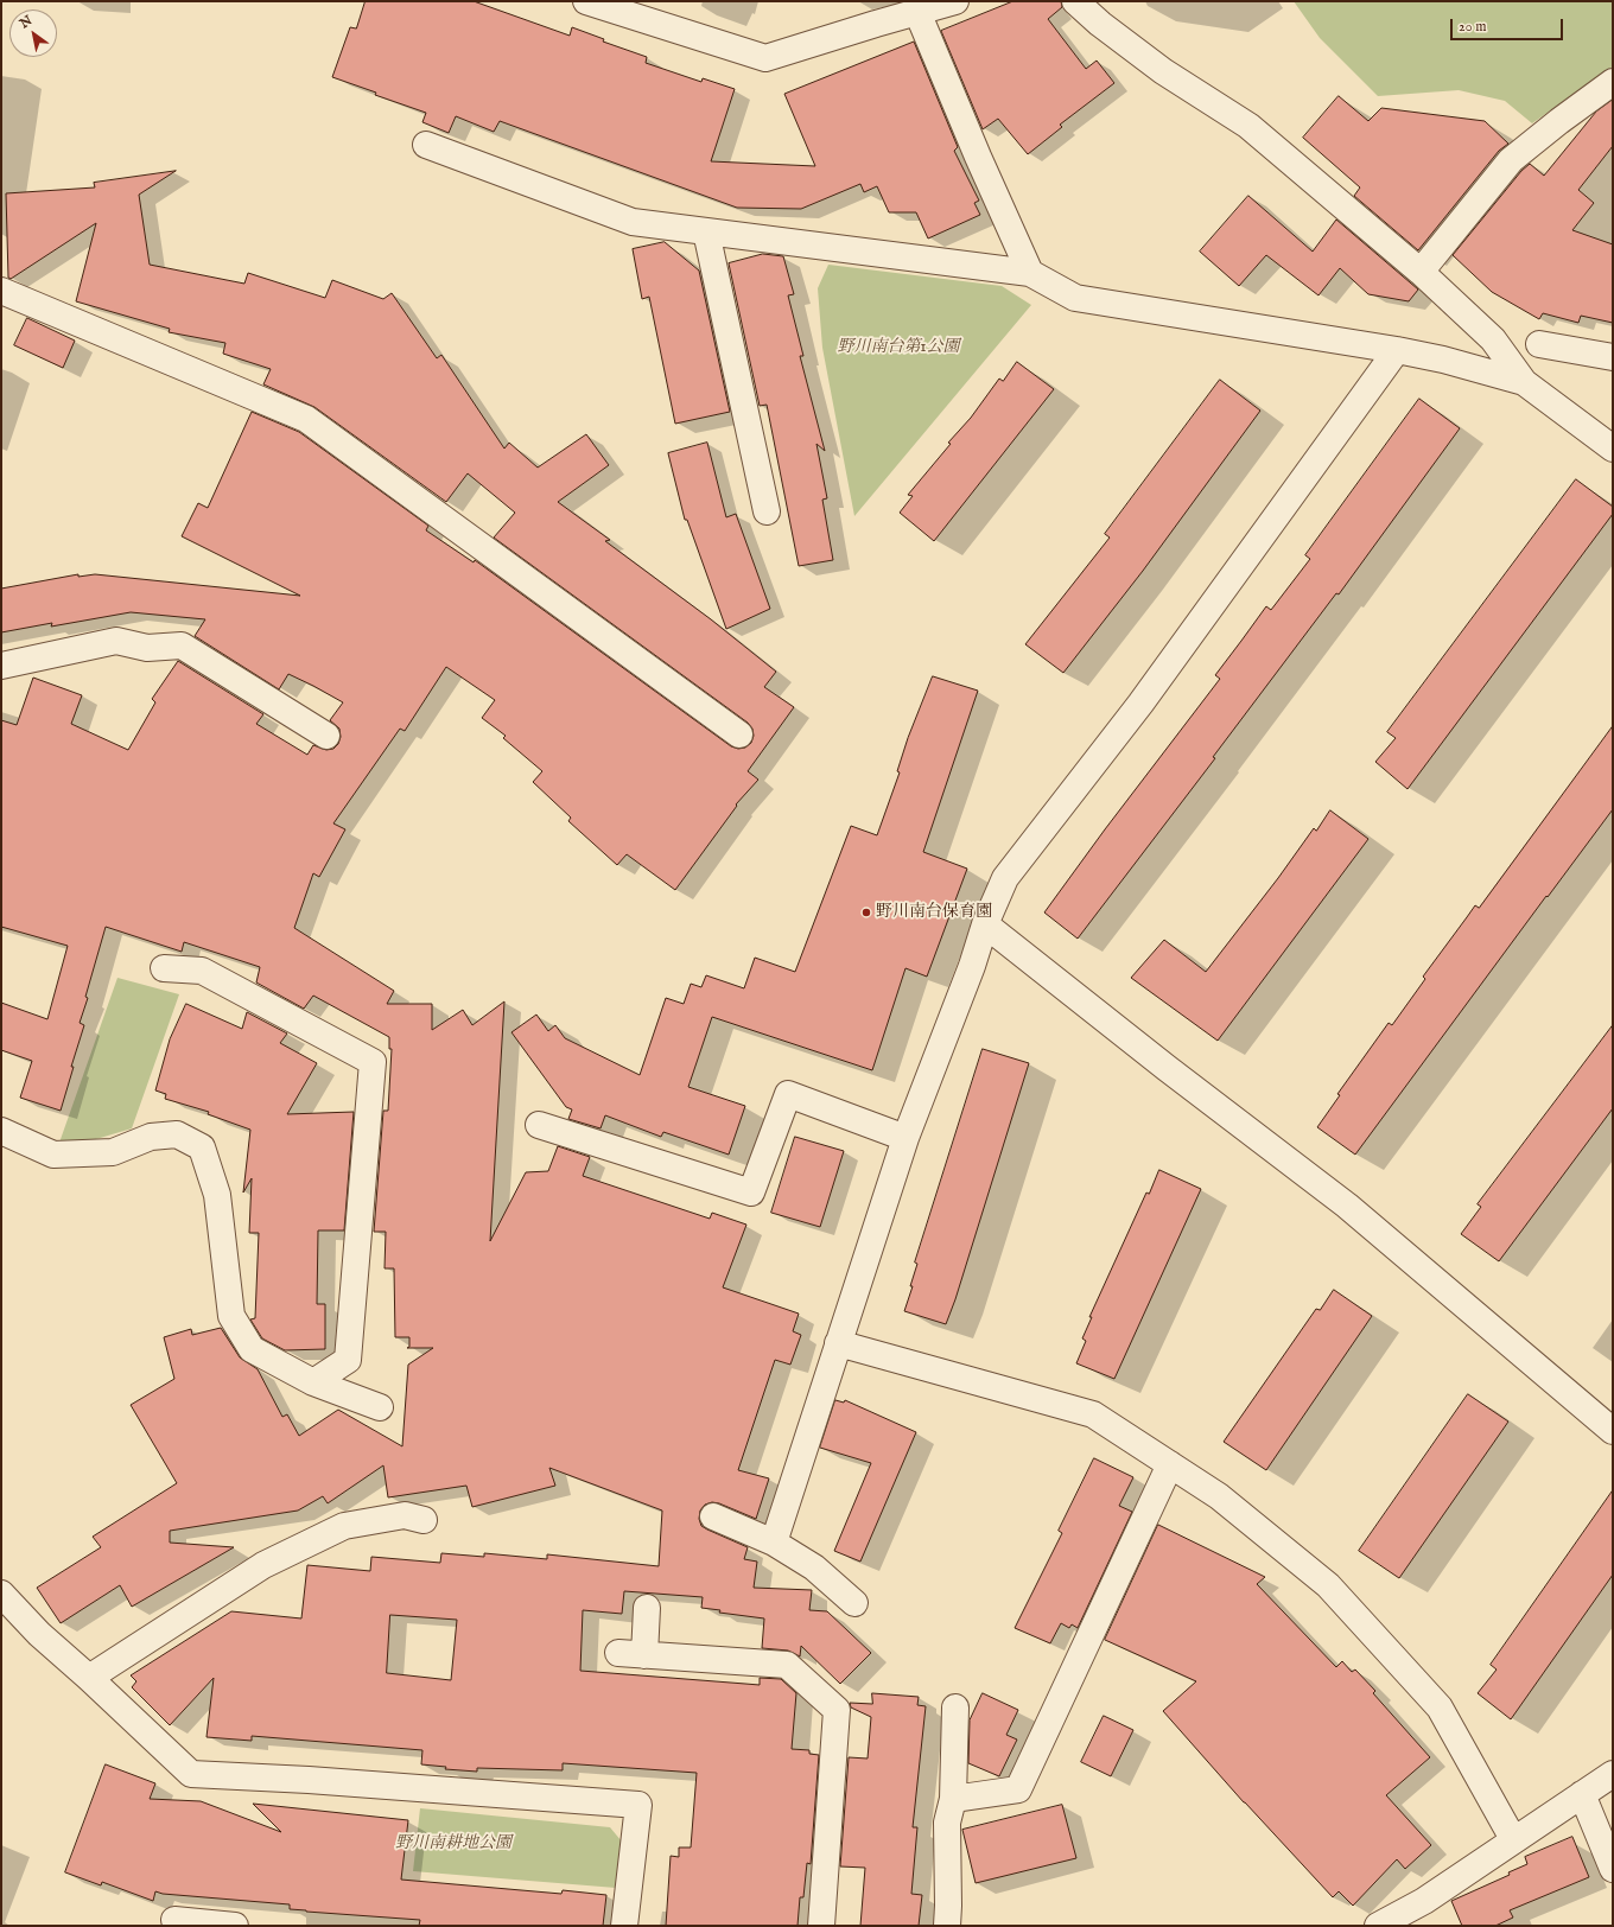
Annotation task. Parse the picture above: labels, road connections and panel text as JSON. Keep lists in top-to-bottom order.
{
  "parks": ["野川南台第1公園", "野川南耕地公園"],
  "places": ["野川南台保育園"],
  "scale_bar": "20 m",
  "north": "top left"
}
